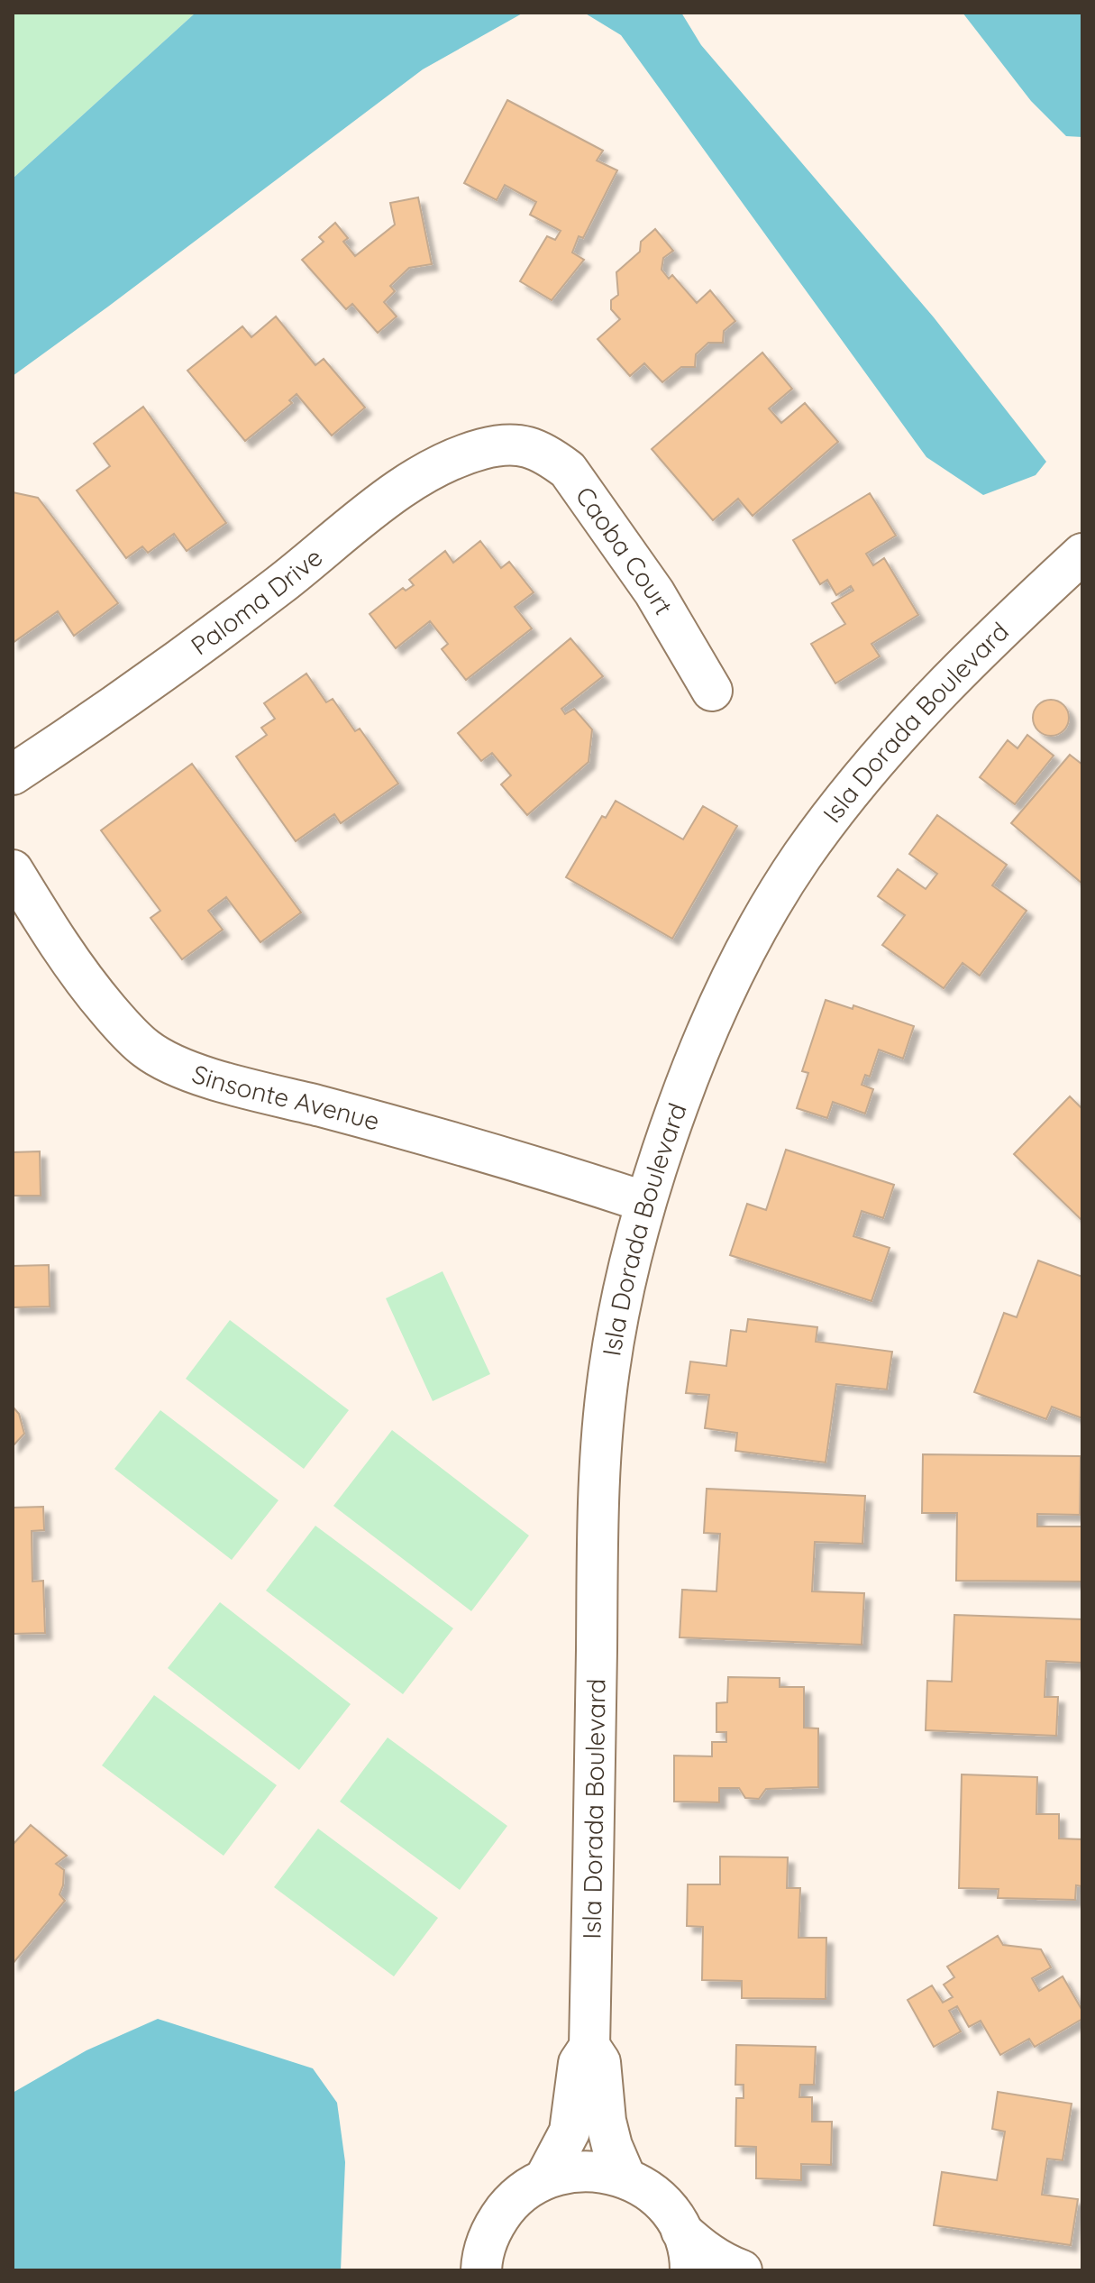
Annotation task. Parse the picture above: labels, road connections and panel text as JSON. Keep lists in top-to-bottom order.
{
  "streets": {
    "street": [
      "Caoba Court",
      "Paloma Drive",
      "Isla Dorada Boulevard",
      "Sinsonte Avenue"
    ]
  },
  "crossings": [
    ["Caoba Court", "Paloma Drive"],
    ["Isla Dorada Boulevard", "Sinsonte Avenue"]
  ]
}
